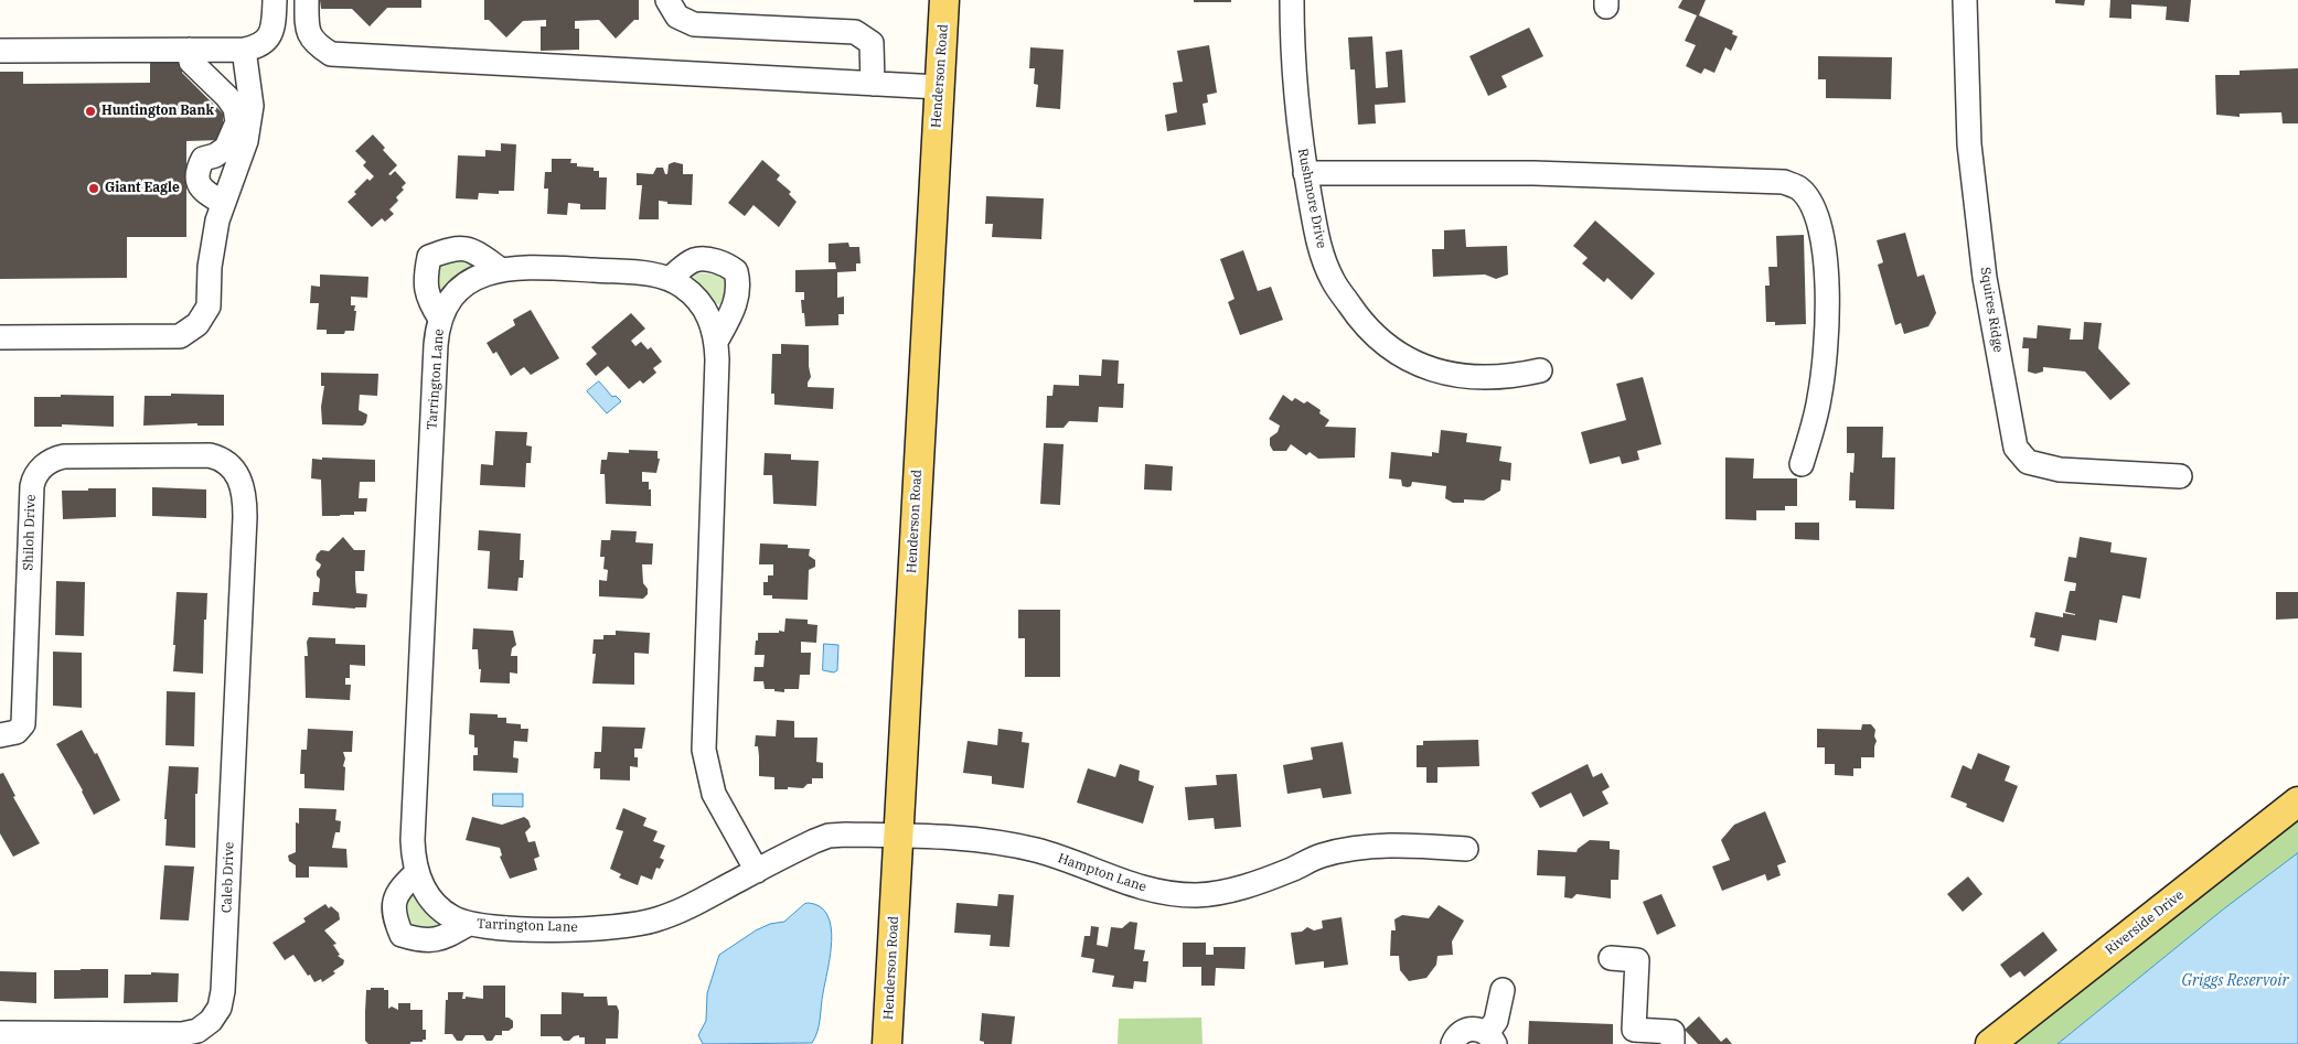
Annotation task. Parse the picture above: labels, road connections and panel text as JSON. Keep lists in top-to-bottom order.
{
  "streets": {
    "main road": ["Henderson Road", "Riverside Drive"],
    "street": [
      "Rushmore Drive",
      "Squires Ridge",
      "Tarrington Lane",
      "Shiloh Drive",
      "Hampton Lane",
      "Caleb Drive"
    ]
  },
  "crossings": [
    ["Henderson Road", "Tarrington Lane"],
    ["Henderson Road", "Hampton Lane"],
    ["Tarrington Lane", "Hampton Lane"],
    ["Shiloh Drive", "Caleb Drive"]
  ],
  "water": ["Griggs Reservoir"],
  "places": ["Huntington Bank", "Giant Eagle"]
}
